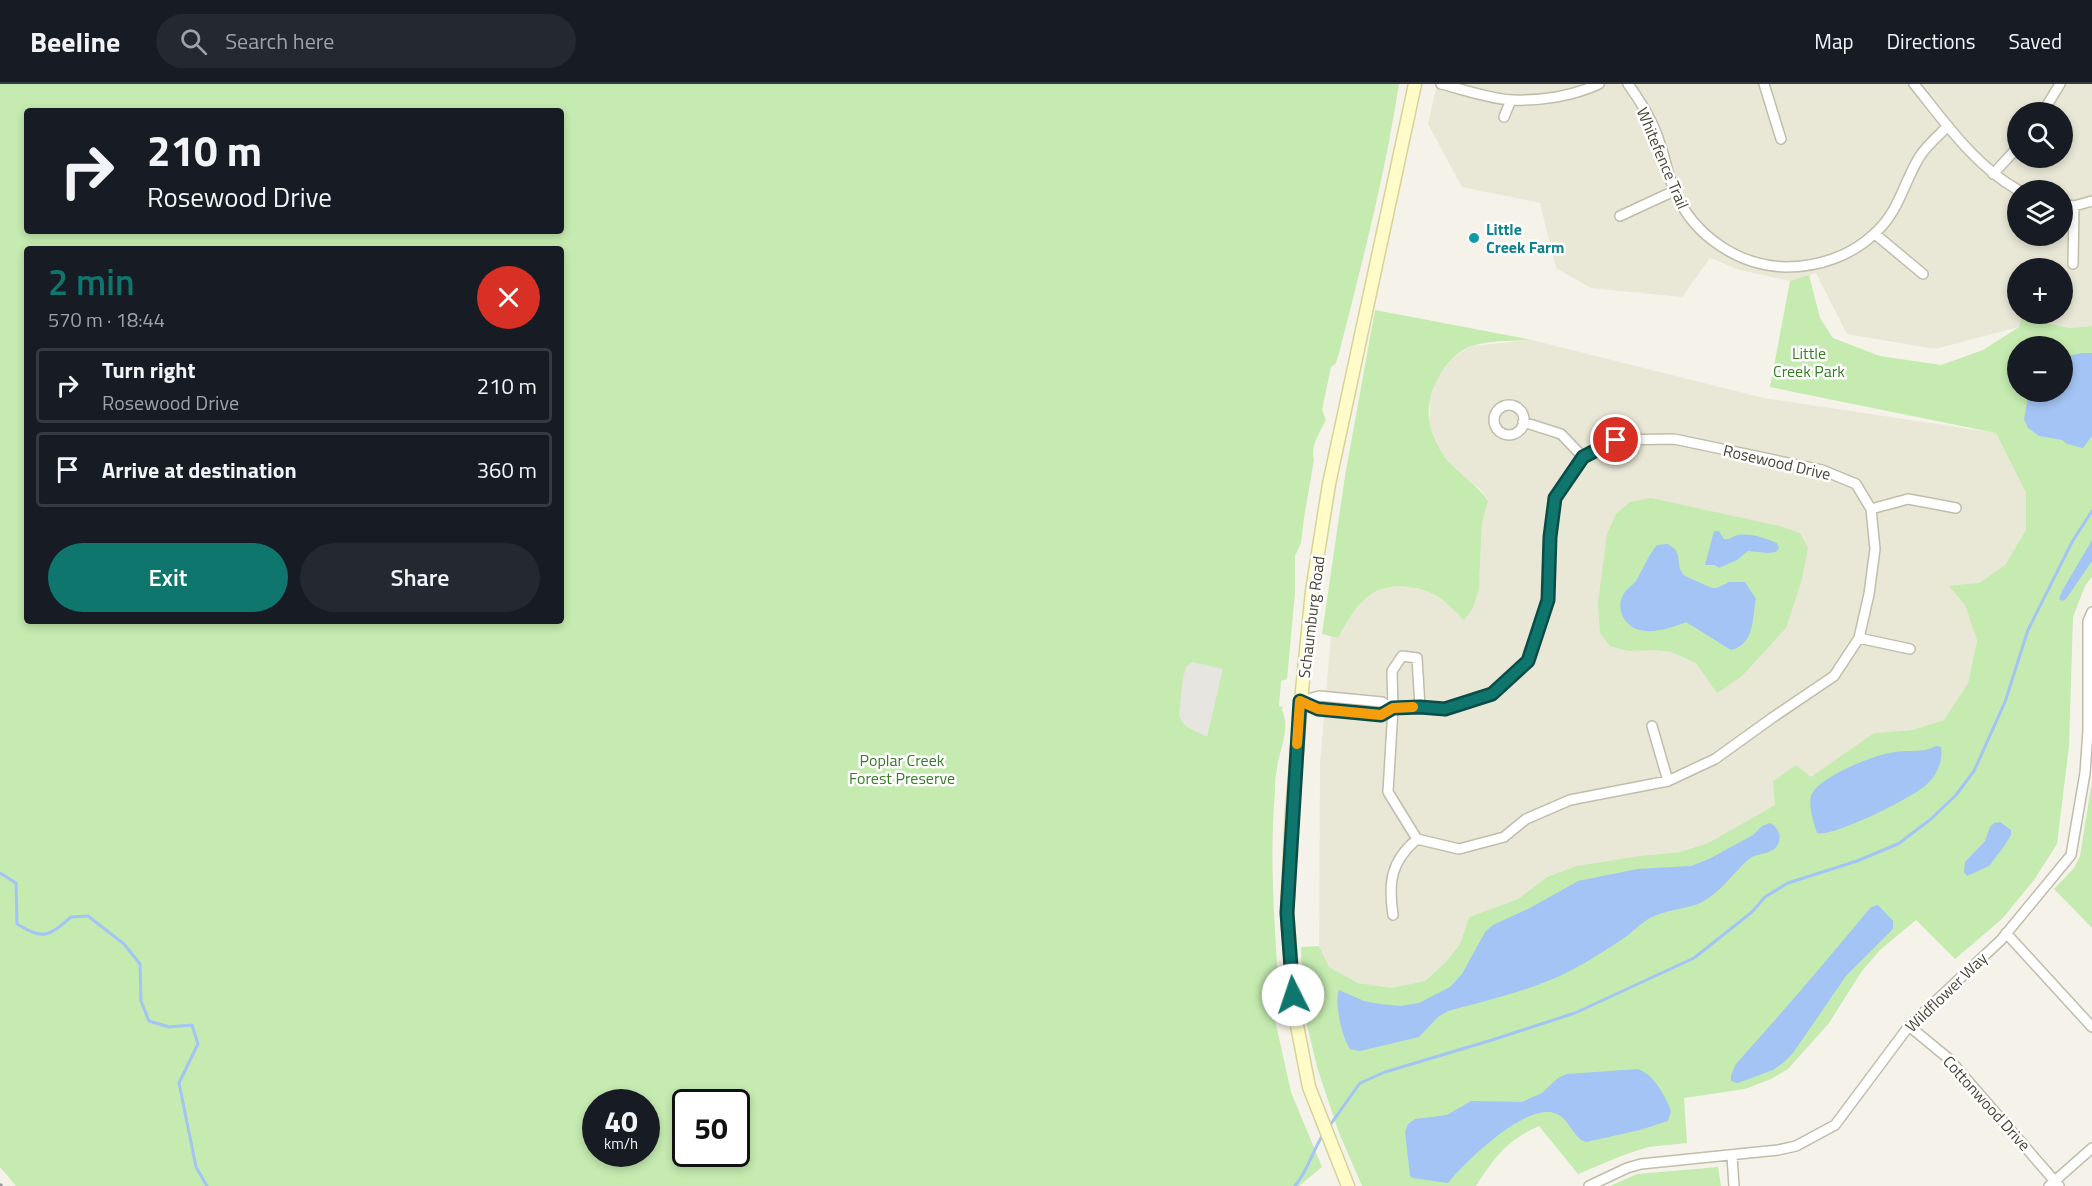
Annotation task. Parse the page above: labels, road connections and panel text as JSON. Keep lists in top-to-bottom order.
{
  "streets": {
    "main road": ["Schaumburg Road"],
    "street": [
      "Whitefence Trail",
      "Rosewood Drive",
      "Wildflower Way",
      "Cottonwood Drive"
    ]
  },
  "crossings": [
    ["Rosewood Drive", "Schaumburg Road"],
    ["Wildflower Way", "Cottonwood Drive"]
  ],
  "parks": ["Little Creek Park", "Poplar Creek Forest Preserve"],
  "places": ["Little Creek Farm"],
  "page": {
    "header": "Beeline",
    "search": "Search here",
    "nav": ["Map", "Directions", "Saved"],
    "map_buttons": ["+", "−"],
    "turn": ["210 m", "Rosewood Drive"],
    "heading": ["2 min", "570 m · 18:44"],
    "list": [
      {
        "name": "Turn right",
        "note": "Rosewood Drive",
        "value": "210 m"
      },
      {
        "name": "Arrive at destination",
        "value": "360 m"
      }
    ],
    "buttons": ["Exit", "Share"],
    "speed": "40 km/h",
    "limit": "50"
  }
}
